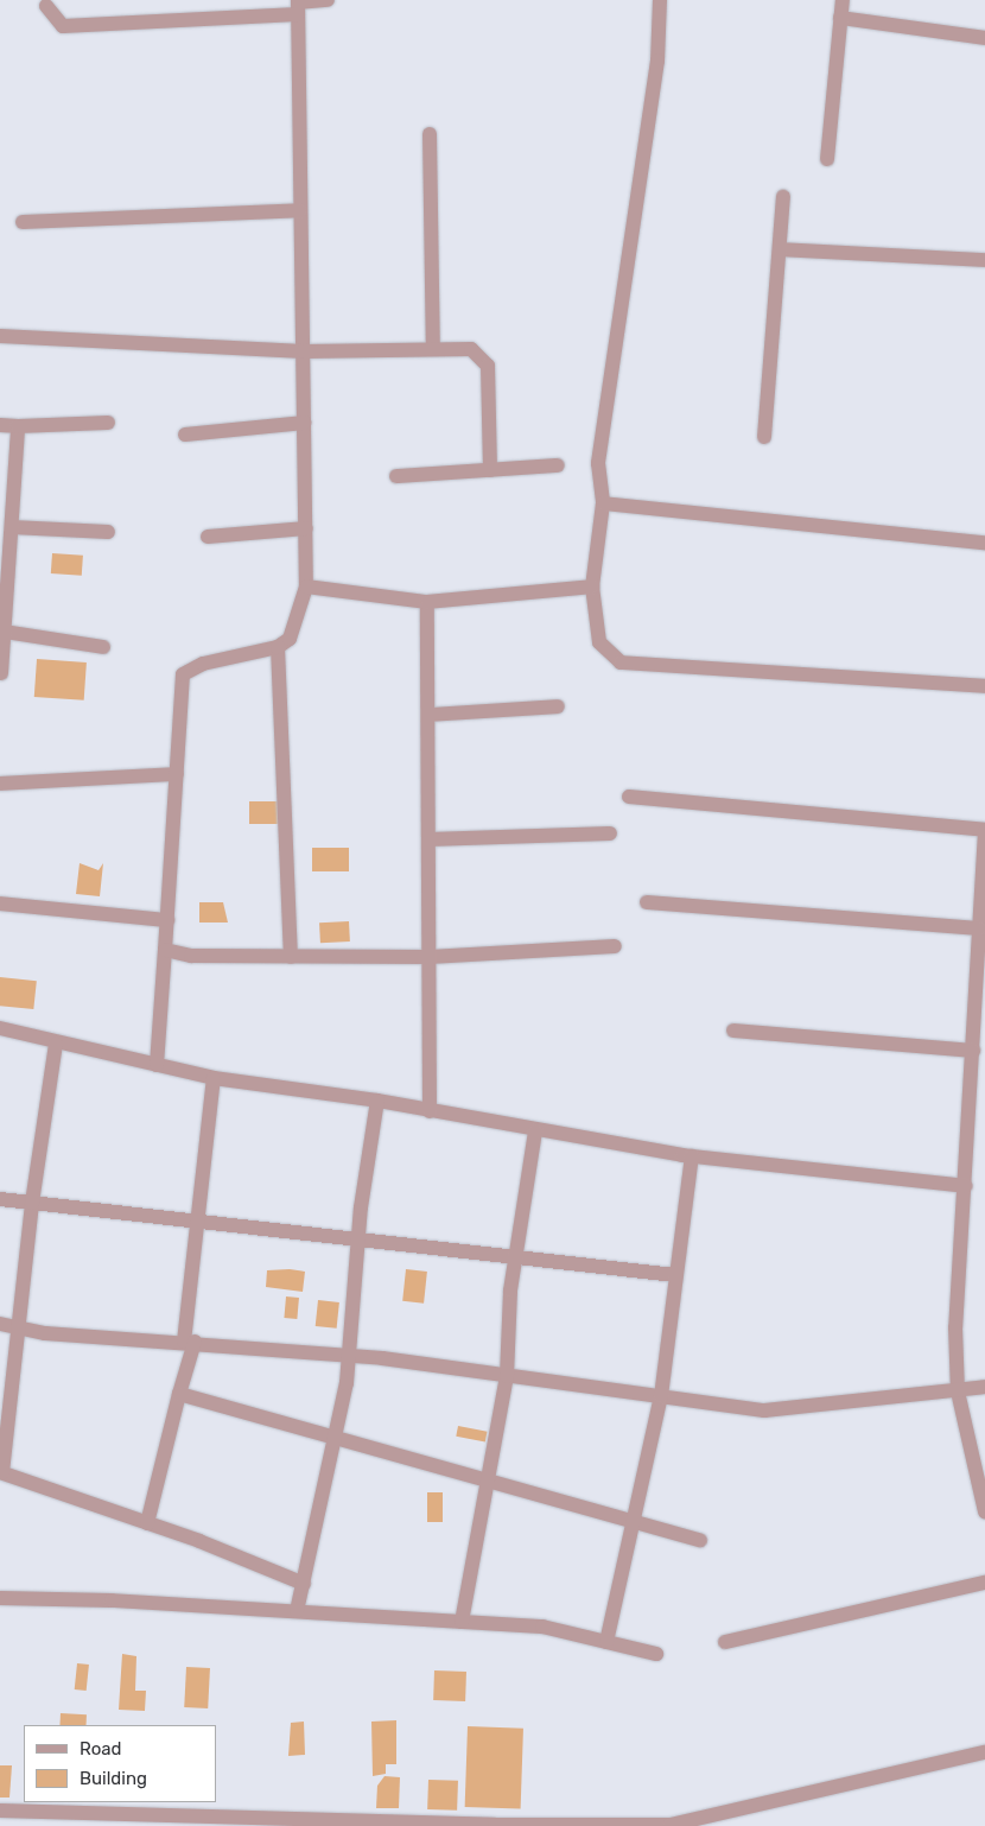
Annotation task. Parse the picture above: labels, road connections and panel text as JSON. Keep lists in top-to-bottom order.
{
  "legend": ["Road", "Building"]
}
